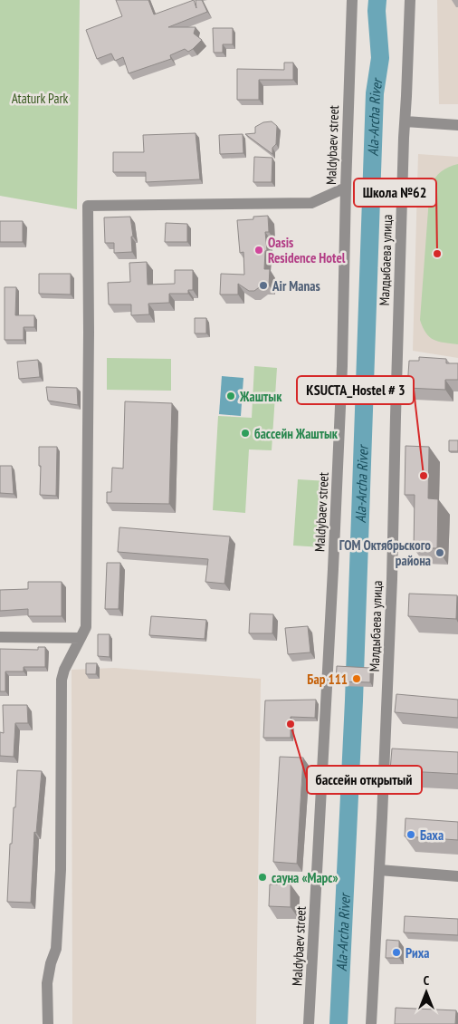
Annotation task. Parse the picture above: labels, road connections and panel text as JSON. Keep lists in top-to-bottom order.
{
  "streets": {
    "street": ["Maldybaev street", "Малдыбаева улица"]
  },
  "water": ["Ala-Archa River"],
  "parks": ["Ataturk Park"],
  "places": [
    "Oasis Residence Hotel",
    "Школа №62",
    "Air Manas",
    "Жаштык",
    "бассейн Жаштык",
    "KSUCTA_Hostel # 3",
    "ГОМ Октябрьского района",
    "Бар 111",
    "бассейн открытый",
    "Баха",
    "сауна «Марс»",
    "Риха"
  ],
  "north": "top"
}
